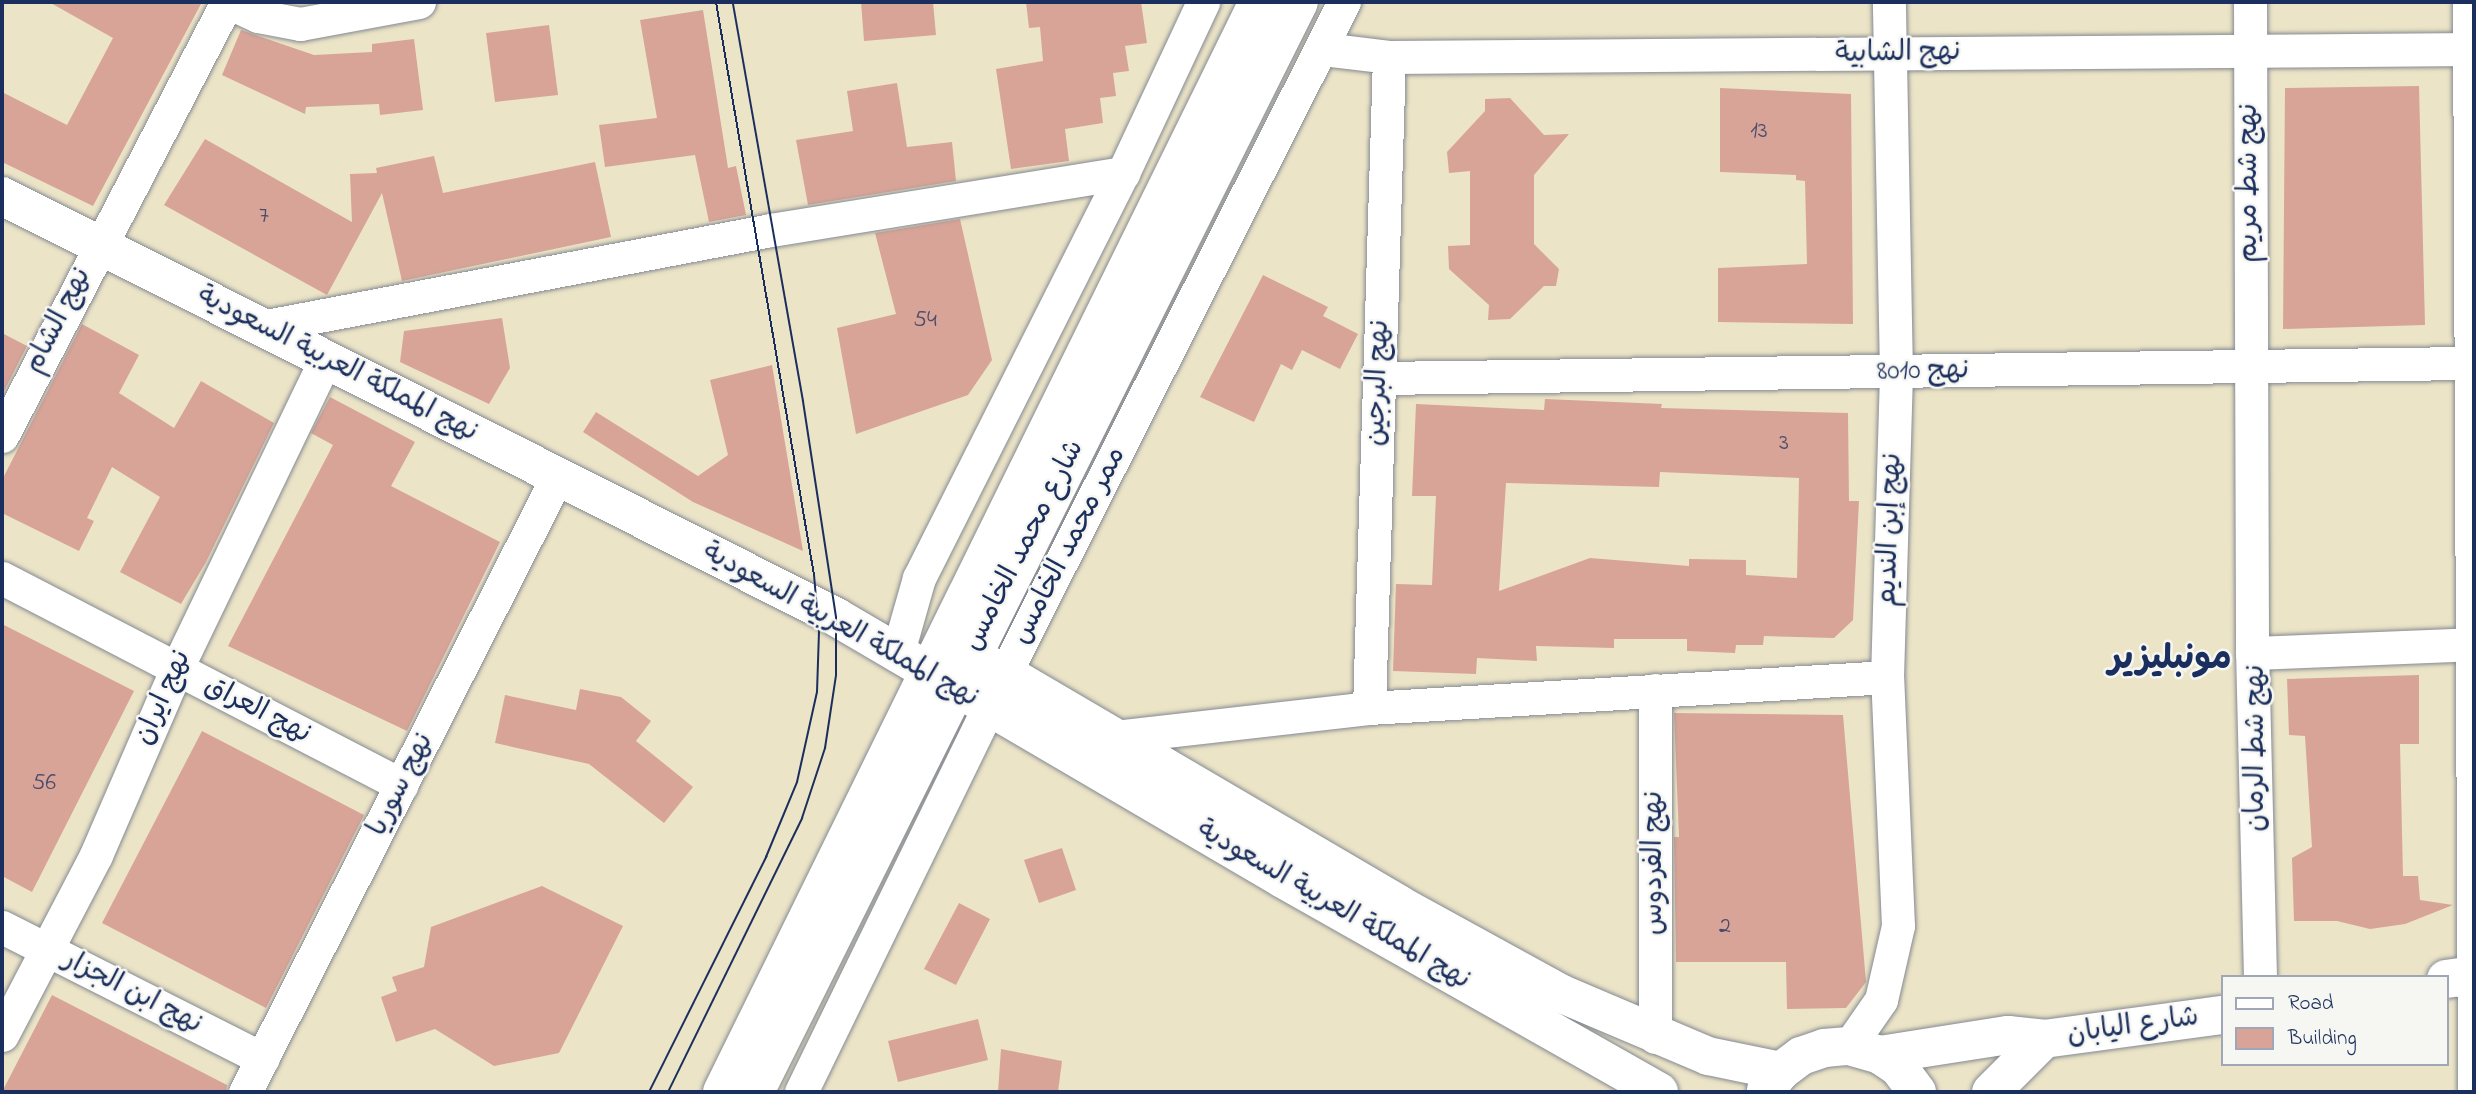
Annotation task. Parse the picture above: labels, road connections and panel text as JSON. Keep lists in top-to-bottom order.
{
  "streets": {
    "main road": ["نهج المملكة العربية السعودية", "شارع محمد الخامس", "شارع اليابان"],
    "street": [
      "نهج الشابية",
      "نهج شط مريم",
      "نهج الشام",
      "نهج 8010",
      "نهج البرجين",
      "نهج إبن النديم",
      "ممر محمد الخامس",
      "نهج ايران",
      "نهج العراق",
      "نهج شط الرمان",
      "نهج سوريا",
      "نهج الفردوس",
      "نهج ابن الجزار"
    ]
  },
  "crossings": [
    ["نهج الشابية", "نهج شط مريم"],
    ["نهج الشابية", "نهج البرجين"],
    ["نهج الشابية", "نهج إبن النديم"],
    ["نهج الشابية", "ممر محمد الخامس"],
    ["نهج شط مريم", "نهج 8010"],
    ["نهج شط مريم", "نهج شط الرمان"],
    ["نهج الشام", "نهج المملكة العربية السعودية"],
    ["نهج المملكة العربية السعودية", "نهج إبن النديم"],
    ["نهج المملكة العربية السعودية", "شارع محمد الخامس"],
    ["نهج المملكة العربية السعودية", "ممر محمد الخامس"],
    ["نهج المملكة العربية السعودية", "نهج ايران"],
    ["نهج المملكة العربية السعودية", "نهج سوريا"],
    ["نهج المملكة العربية السعودية", "نهج الفردوس"],
    ["نهج المملكة العربية السعودية", "شارع اليابان"],
    ["نهج 8010", "نهج البرجين"],
    ["نهج 8010", "نهج إبن النديم"],
    ["نهج إبن النديم", "شارع اليابان"],
    ["نهج ايران", "نهج العراق"],
    ["نهج ايران", "نهج ابن الجزار"],
    ["نهج العراق", "نهج سوريا"],
    ["نهج سوريا", "نهج ابن الجزار"]
  ],
  "districts": ["مونبليزير"],
  "house_numbers": [
    "13",
    "7",
    "54",
    "3",
    "56",
    "2"
  ],
  "legend": ["Road", "Building"]
}
